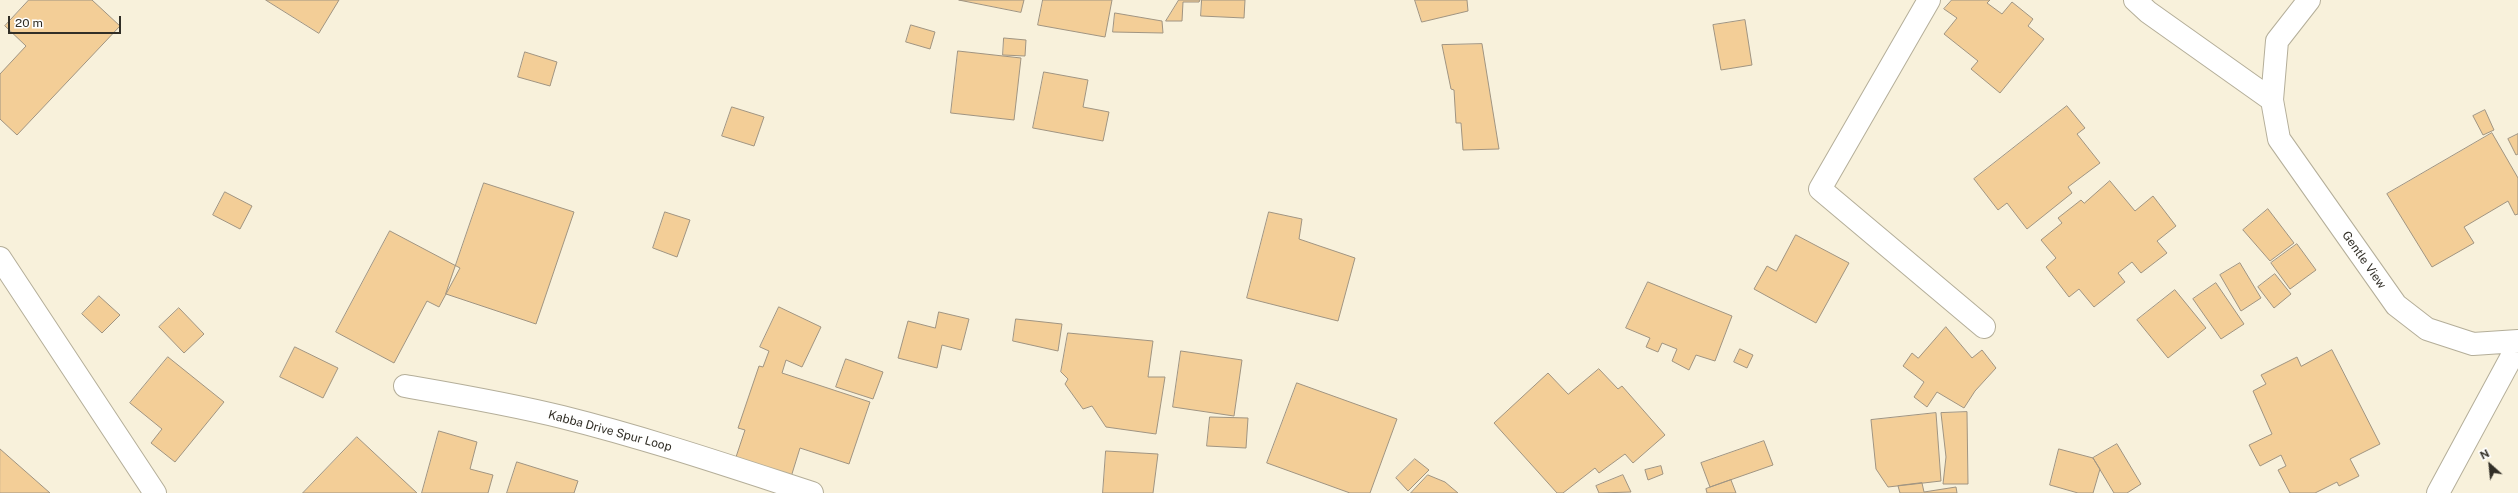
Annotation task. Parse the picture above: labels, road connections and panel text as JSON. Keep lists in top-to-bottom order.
{
  "streets": {
    "street": ["Gentle View", "Kabba Drive Spur Loop"]
  },
  "scale_bar": "20 m",
  "north": "top left"
}
